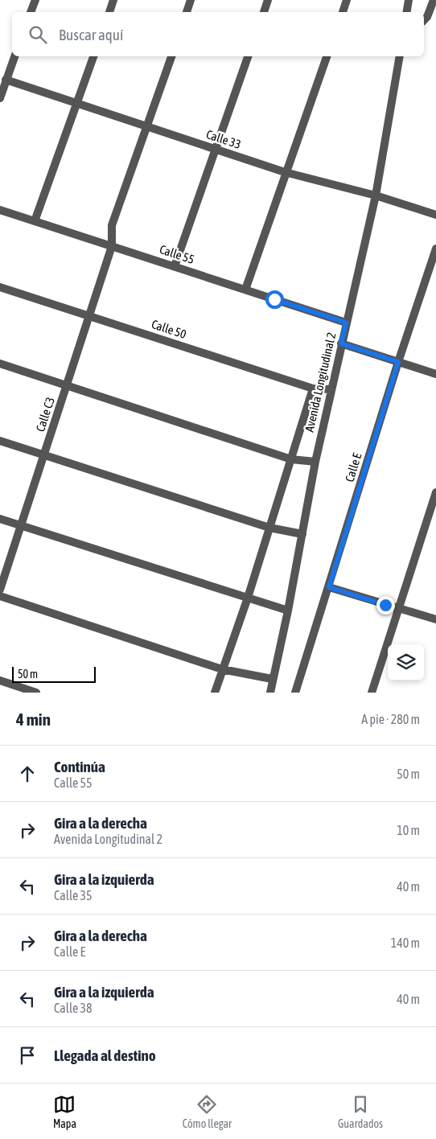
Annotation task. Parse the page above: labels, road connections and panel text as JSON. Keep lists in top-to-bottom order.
{
  "streets": {
    "street": [
      "Calle 33",
      "Calle 55",
      "Calle 50",
      "Avenida Longitudinal 2",
      "Calle C3",
      "Calle E"
    ]
  },
  "crossings": [
    ["Calle 33", "Avenida Longitudinal 2"],
    ["Calle 33", "Calle C3"],
    ["Calle 55", "Avenida Longitudinal 2"],
    ["Calle 55", "Calle C3"],
    ["Calle 50", "Avenida Longitudinal 2"],
    ["Calle 50", "Calle C3"]
  ],
  "scale_bar": "50 m",
  "page": {
    "search": "Buscar aquí",
    "scale": "50 m",
    "heading": ["4 min", "A pie · 280 m"],
    "list": [
      ["Continúa", "Calle 55", "50 m"],
      ["Gira a la derecha", "Avenida Longitudinal 2", "10 m"],
      ["Gira a la izquierda", "Calle 35", "40 m"],
      ["Gira a la derecha", "Calle E", "140 m"],
      ["Gira a la izquierda", "Calle 38", "40 m"],
      "Llegada al destino"
    ],
    "nav": ["Mapa", "Cómo llegar", "Guardados"]
  }
}
